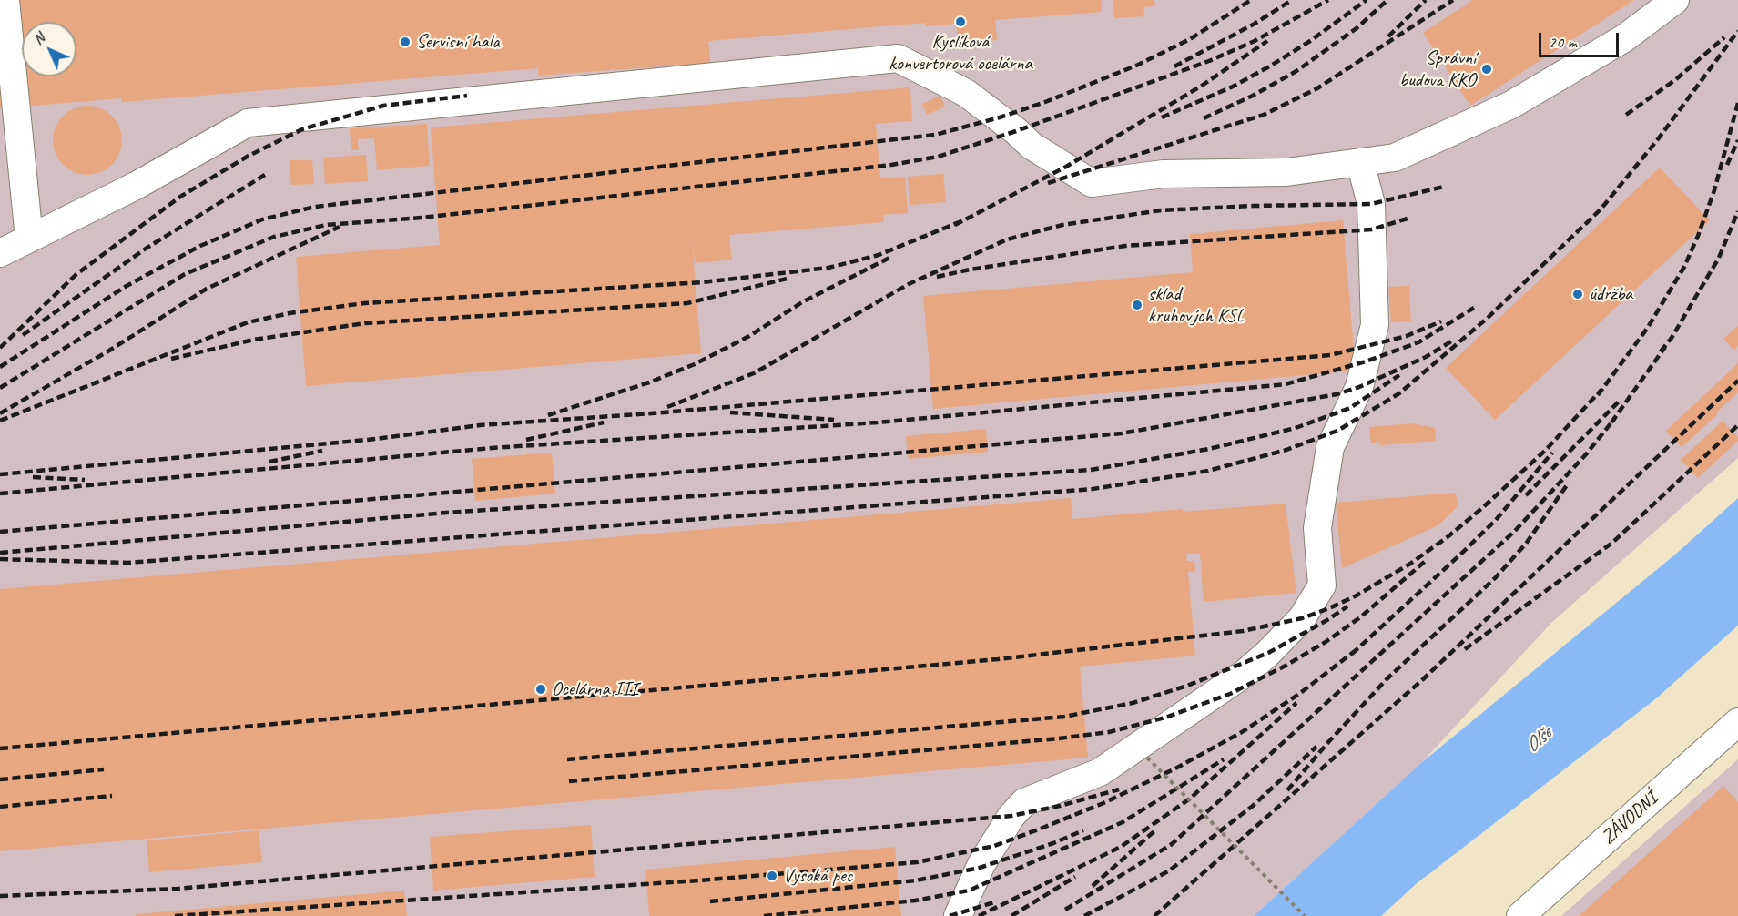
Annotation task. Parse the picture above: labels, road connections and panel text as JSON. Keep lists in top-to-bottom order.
{
  "streets": {
    "street": ["ZÁVODNÍ"]
  },
  "water": ["Olše"],
  "places": [
    "Kyslíková konvertorová ocelárna",
    "Servisní hala",
    "Správní budova KKO",
    "údržba",
    "sklad kruhových KSL",
    "Ocelárna III",
    "Vysoká pec"
  ],
  "scale_bar": "20 m",
  "north": "top left"
}
